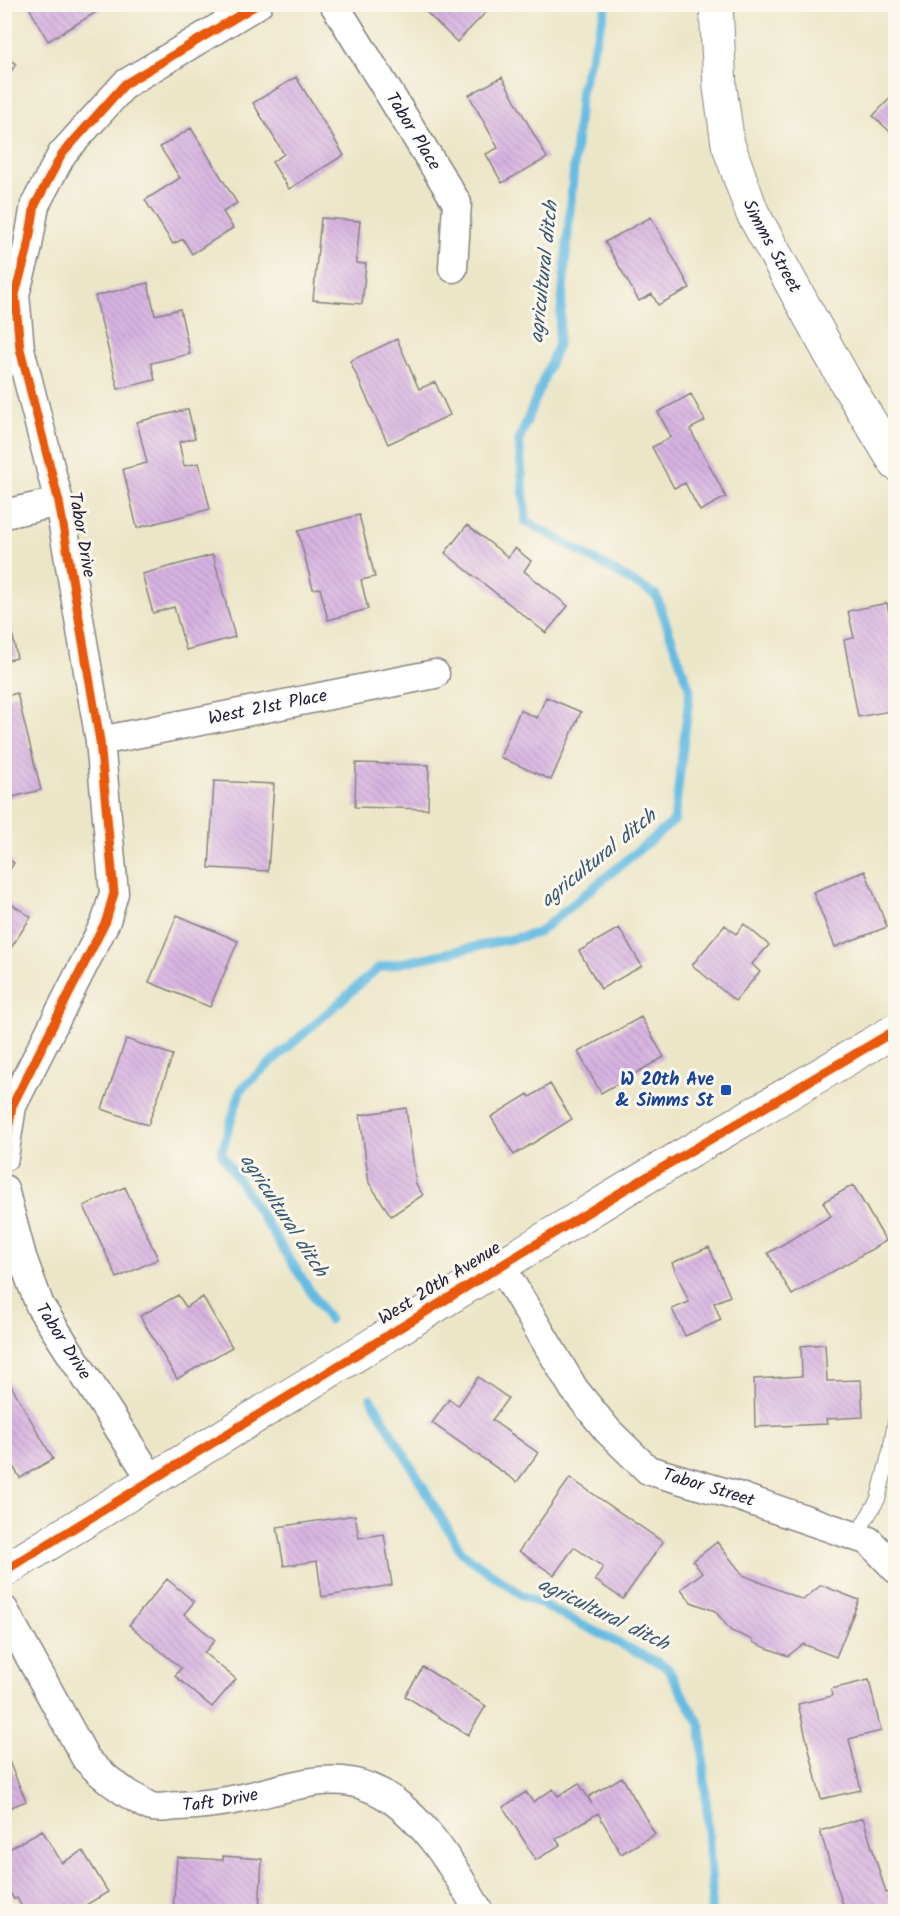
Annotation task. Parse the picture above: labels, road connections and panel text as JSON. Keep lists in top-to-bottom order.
{
  "streets": {
    "street": [
      "Tabor Place",
      "Simms Street",
      "Tabor Drive",
      "West 21st Place",
      "West 20th Avenue",
      "Tabor Street",
      "Taft Drive"
    ]
  },
  "crossings": [
    ["Tabor Drive", "West 21st Place"],
    ["Tabor Drive", "West 20th Avenue"],
    ["West 20th Avenue", "Tabor Street"]
  ],
  "water": ["agricultural ditch"],
  "places": {
    "transit": ["W 20th Ave & Simms St"]
  }
}
